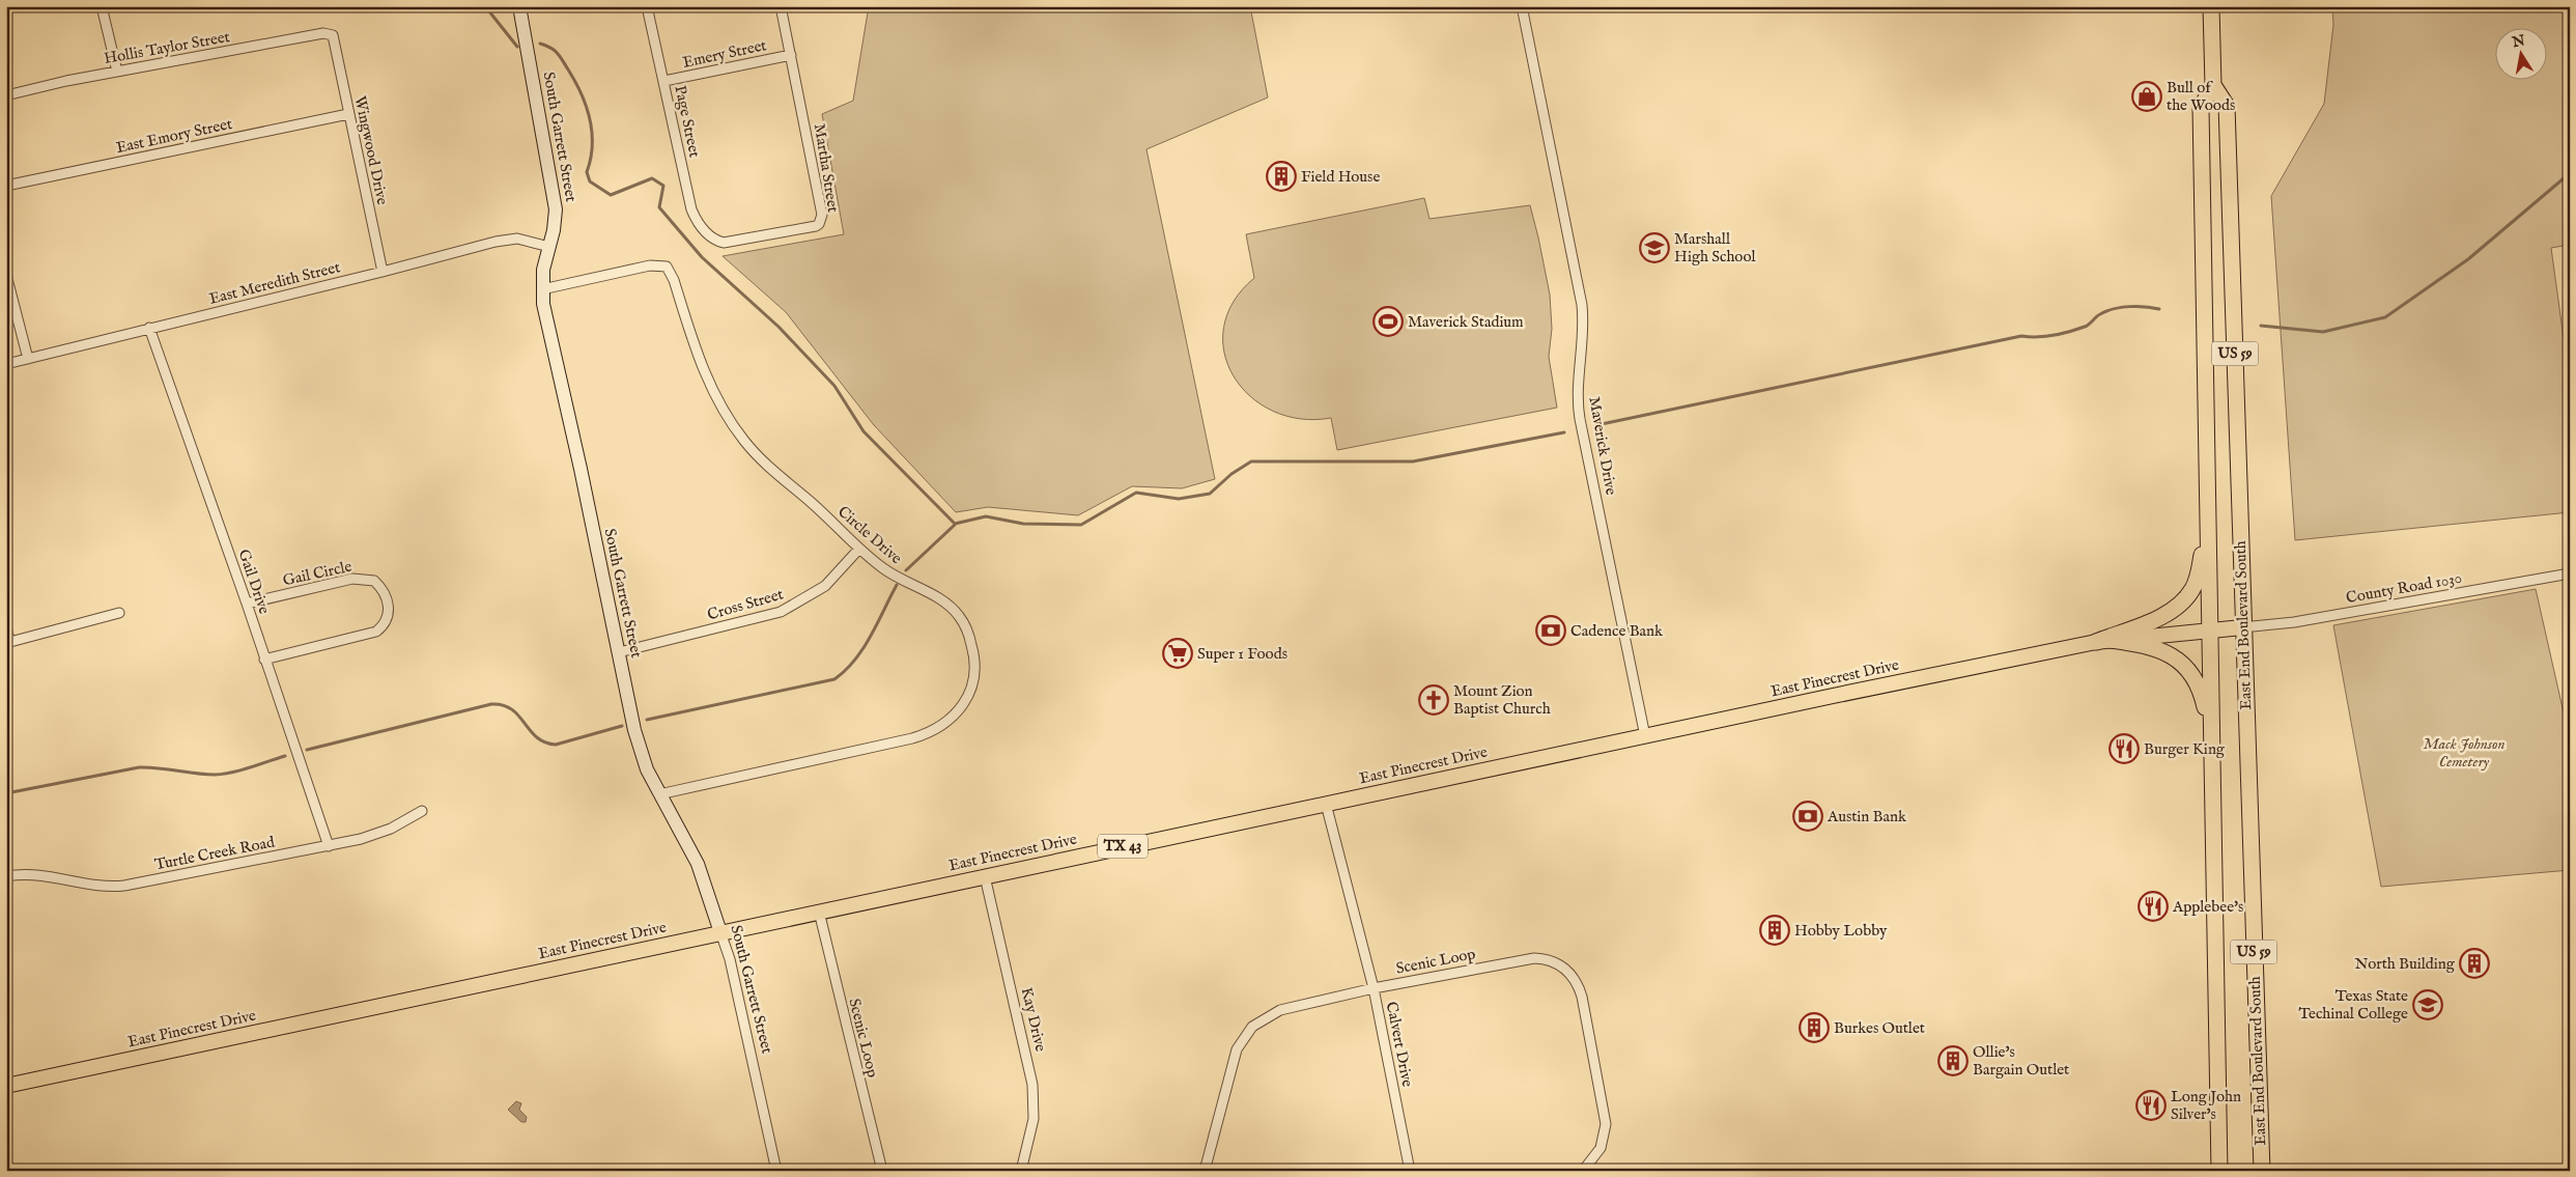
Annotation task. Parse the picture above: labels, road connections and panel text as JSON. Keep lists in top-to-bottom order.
{
  "streets": {
    "highway": ["US 59", "East End Boulevard South"],
    "main road": ["East Pinecrest Drive", "TX 43"],
    "street": [
      "Hollis Taylor Street",
      "Emery Street",
      "Page Street",
      "East Emory Street",
      "South Garrett Street",
      "Wingwood Drive",
      "Martha Street",
      "East Meredith Street",
      "Maverick Drive",
      "Circle Drive",
      "Gail Circle",
      "Gail Drive",
      "County Road 1030",
      "Cross Street",
      "Turtle Creek Road",
      "Scenic Loop",
      "Kay Drive",
      "Calvert Drive"
    ]
  },
  "crossings": [
    ["Hollis Taylor Street", "Wingwood Drive"],
    ["Emery Street", "Page Street"],
    ["Emery Street", "Martha Street"],
    ["Page Street", "Martha Street"],
    ["East Emory Street", "Wingwood Drive"],
    ["South Garrett Street", "East Meredith Street"],
    ["South Garrett Street", "Circle Drive"],
    ["South Garrett Street", "Cross Street"],
    ["South Garrett Street", "East Pinecrest Drive"],
    ["Wingwood Drive", "East Meredith Street"],
    ["East Meredith Street", "Gail Drive"],
    ["US 59", "East End Boulevard South"],
    ["US 59", "East Pinecrest Drive"],
    ["Maverick Drive", "East Pinecrest Drive"],
    ["Circle Drive", "Cross Street"],
    ["Gail Circle", "Gail Drive"],
    ["Gail Drive", "Turtle Creek Road"],
    ["County Road 1030", "East End Boulevard South"],
    ["County Road 1030", "East Pinecrest Drive"],
    ["East End Boulevard South", "East Pinecrest Drive"],
    ["East Pinecrest Drive", "Scenic Loop"],
    ["East Pinecrest Drive", "Kay Drive"],
    ["East Pinecrest Drive", "Calvert Drive"],
    ["Scenic Loop", "Calvert Drive"]
  ],
  "parks": ["Mack Johnson Cemetery"],
  "places": {
    "shop": ["Bull of the Woods"],
    "building": [
      "Field House",
      "Hobby Lobby",
      "North Building",
      "Burkes Outlet",
      "Ollie's Bargain Outlet"
    ],
    "school or university": ["Marshall High School", "Texas State Techinal College"],
    "sports": ["Maverick Stadium"],
    "bank": ["Cadence Bank", "Austin Bank"],
    "supermarket": ["Super 1 Foods"],
    "church": ["Mount Zion Baptist Church"],
    "restaurant": ["Burger King", "Applebee's", "Long John Silver's"]
  },
  "north": "top"
}
